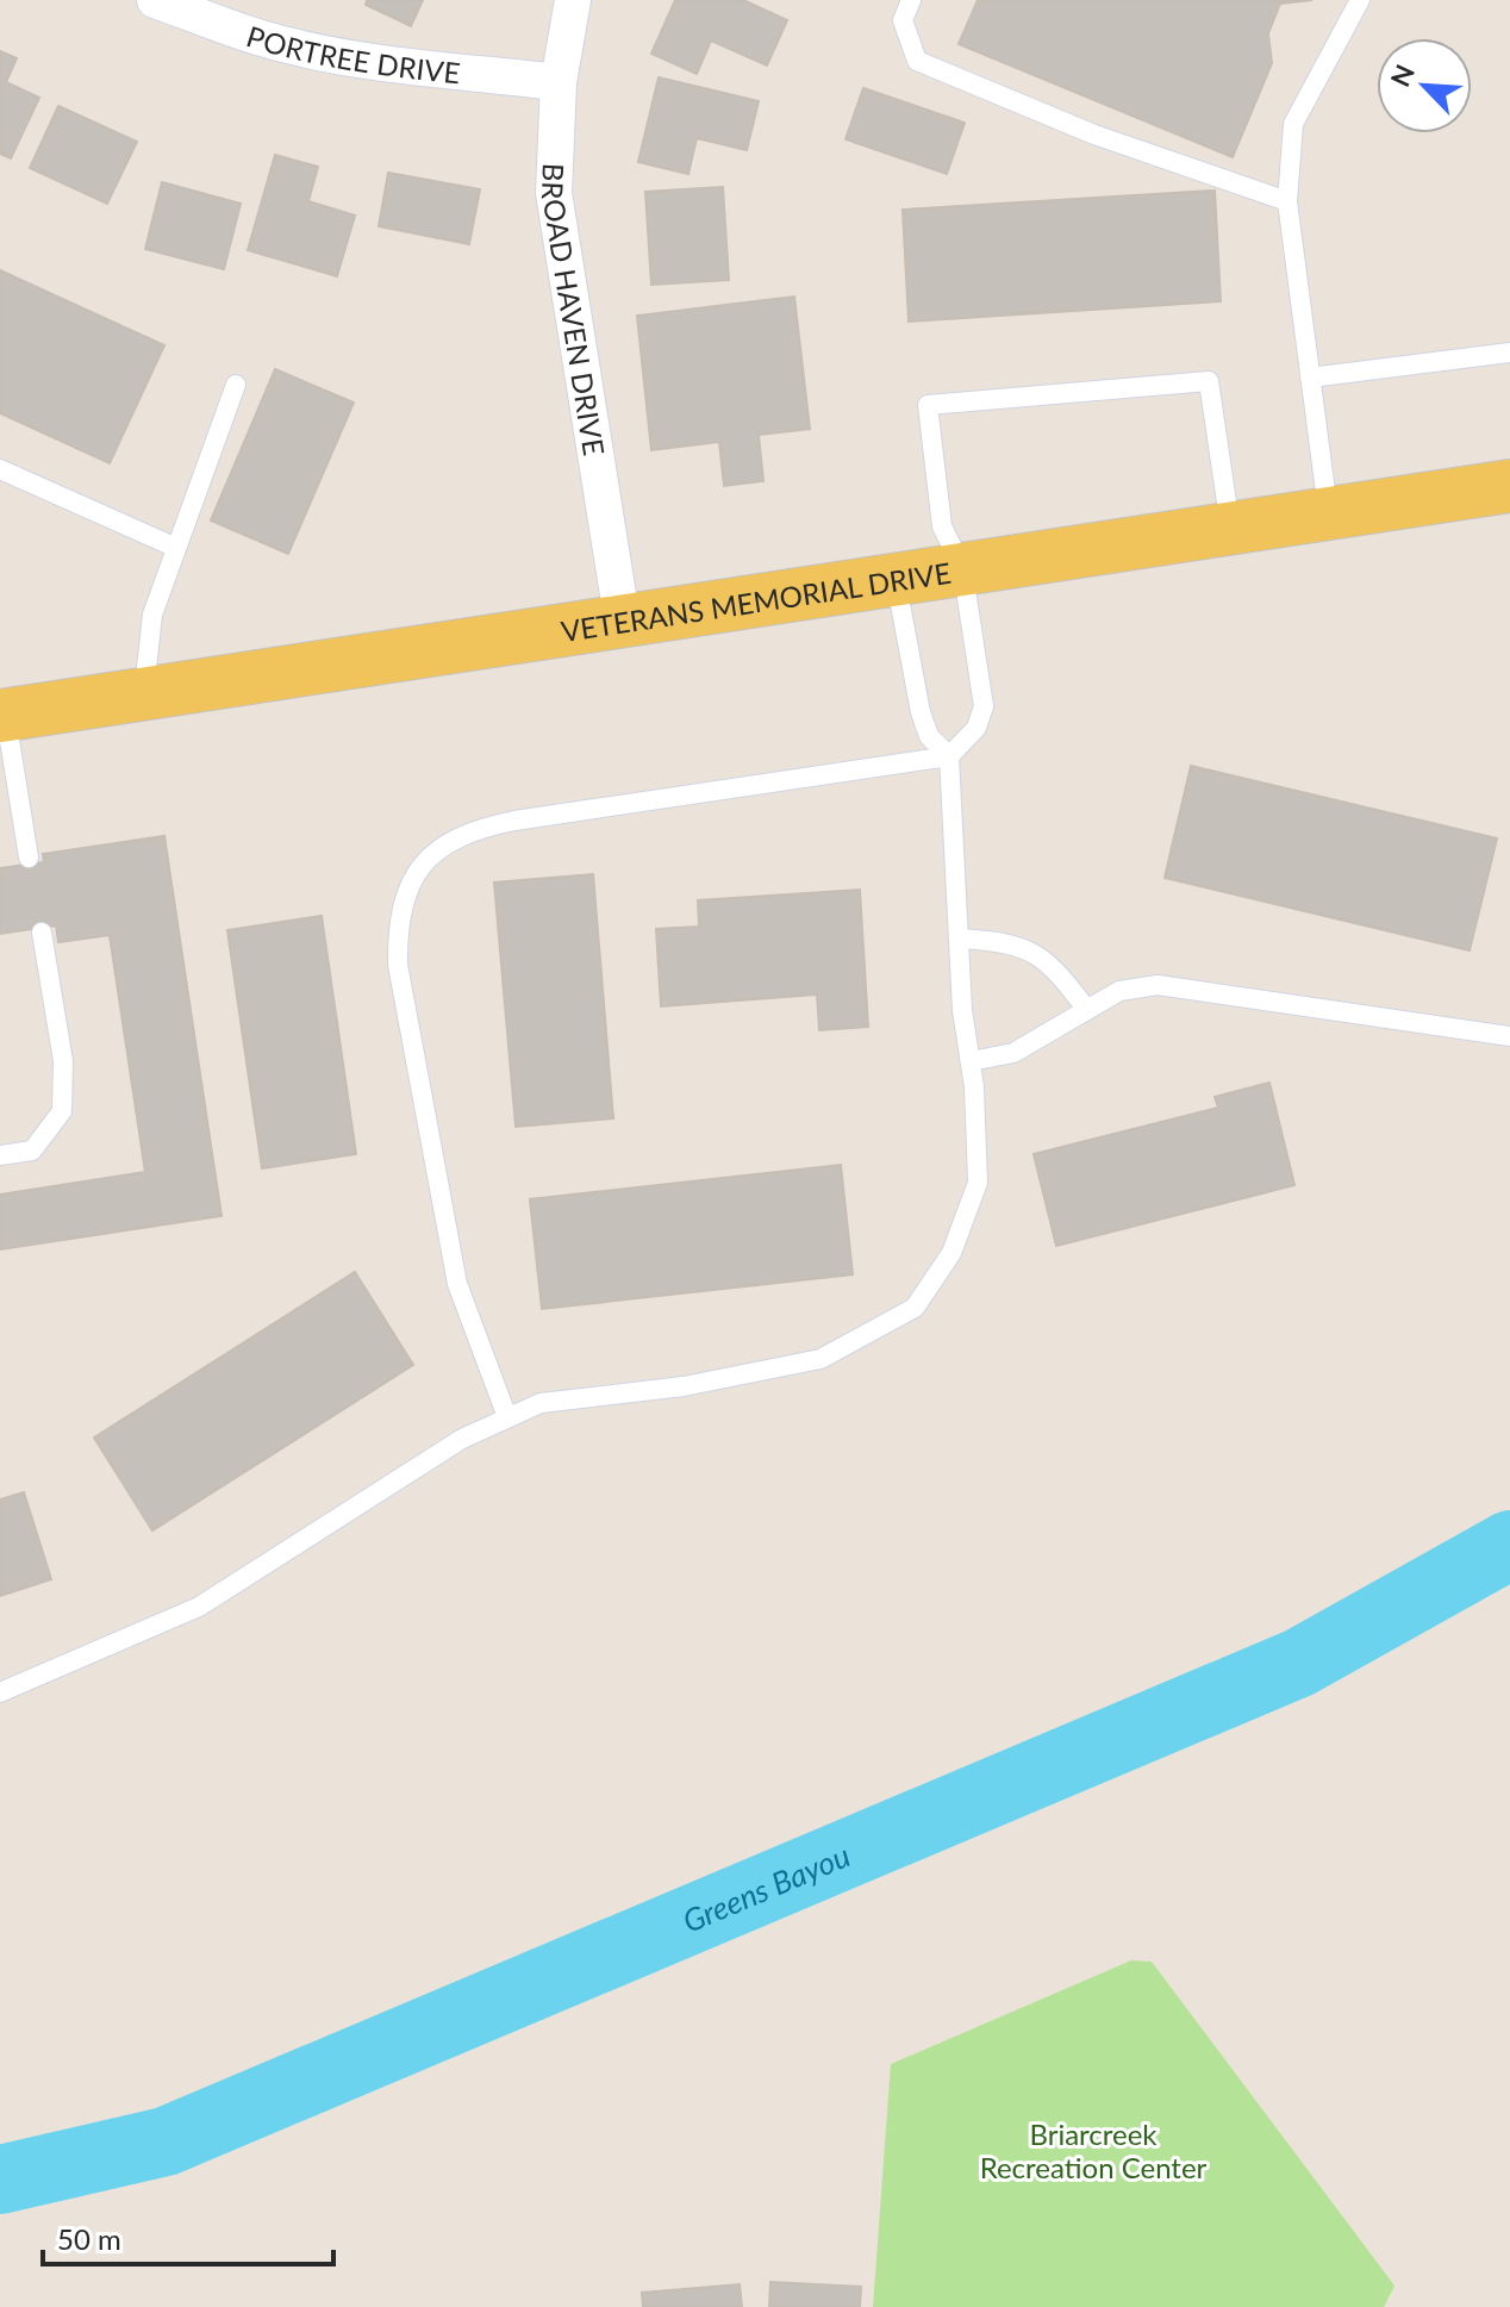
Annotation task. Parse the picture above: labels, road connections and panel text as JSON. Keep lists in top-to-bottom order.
{
  "streets": {
    "main road": ["VETERANS MEMORIAL DRIVE"],
    "street": ["PORTREE DRIVE", "BROAD HAVEN DRIVE"]
  },
  "crossings": [
    ["PORTREE DRIVE", "BROAD HAVEN DRIVE"],
    ["BROAD HAVEN DRIVE", "VETERANS MEMORIAL DRIVE"]
  ],
  "water": ["Greens Bayou"],
  "parks": ["Briarcreek Recreation Center"],
  "scale_bar": "50 m",
  "north": "top left"
}
